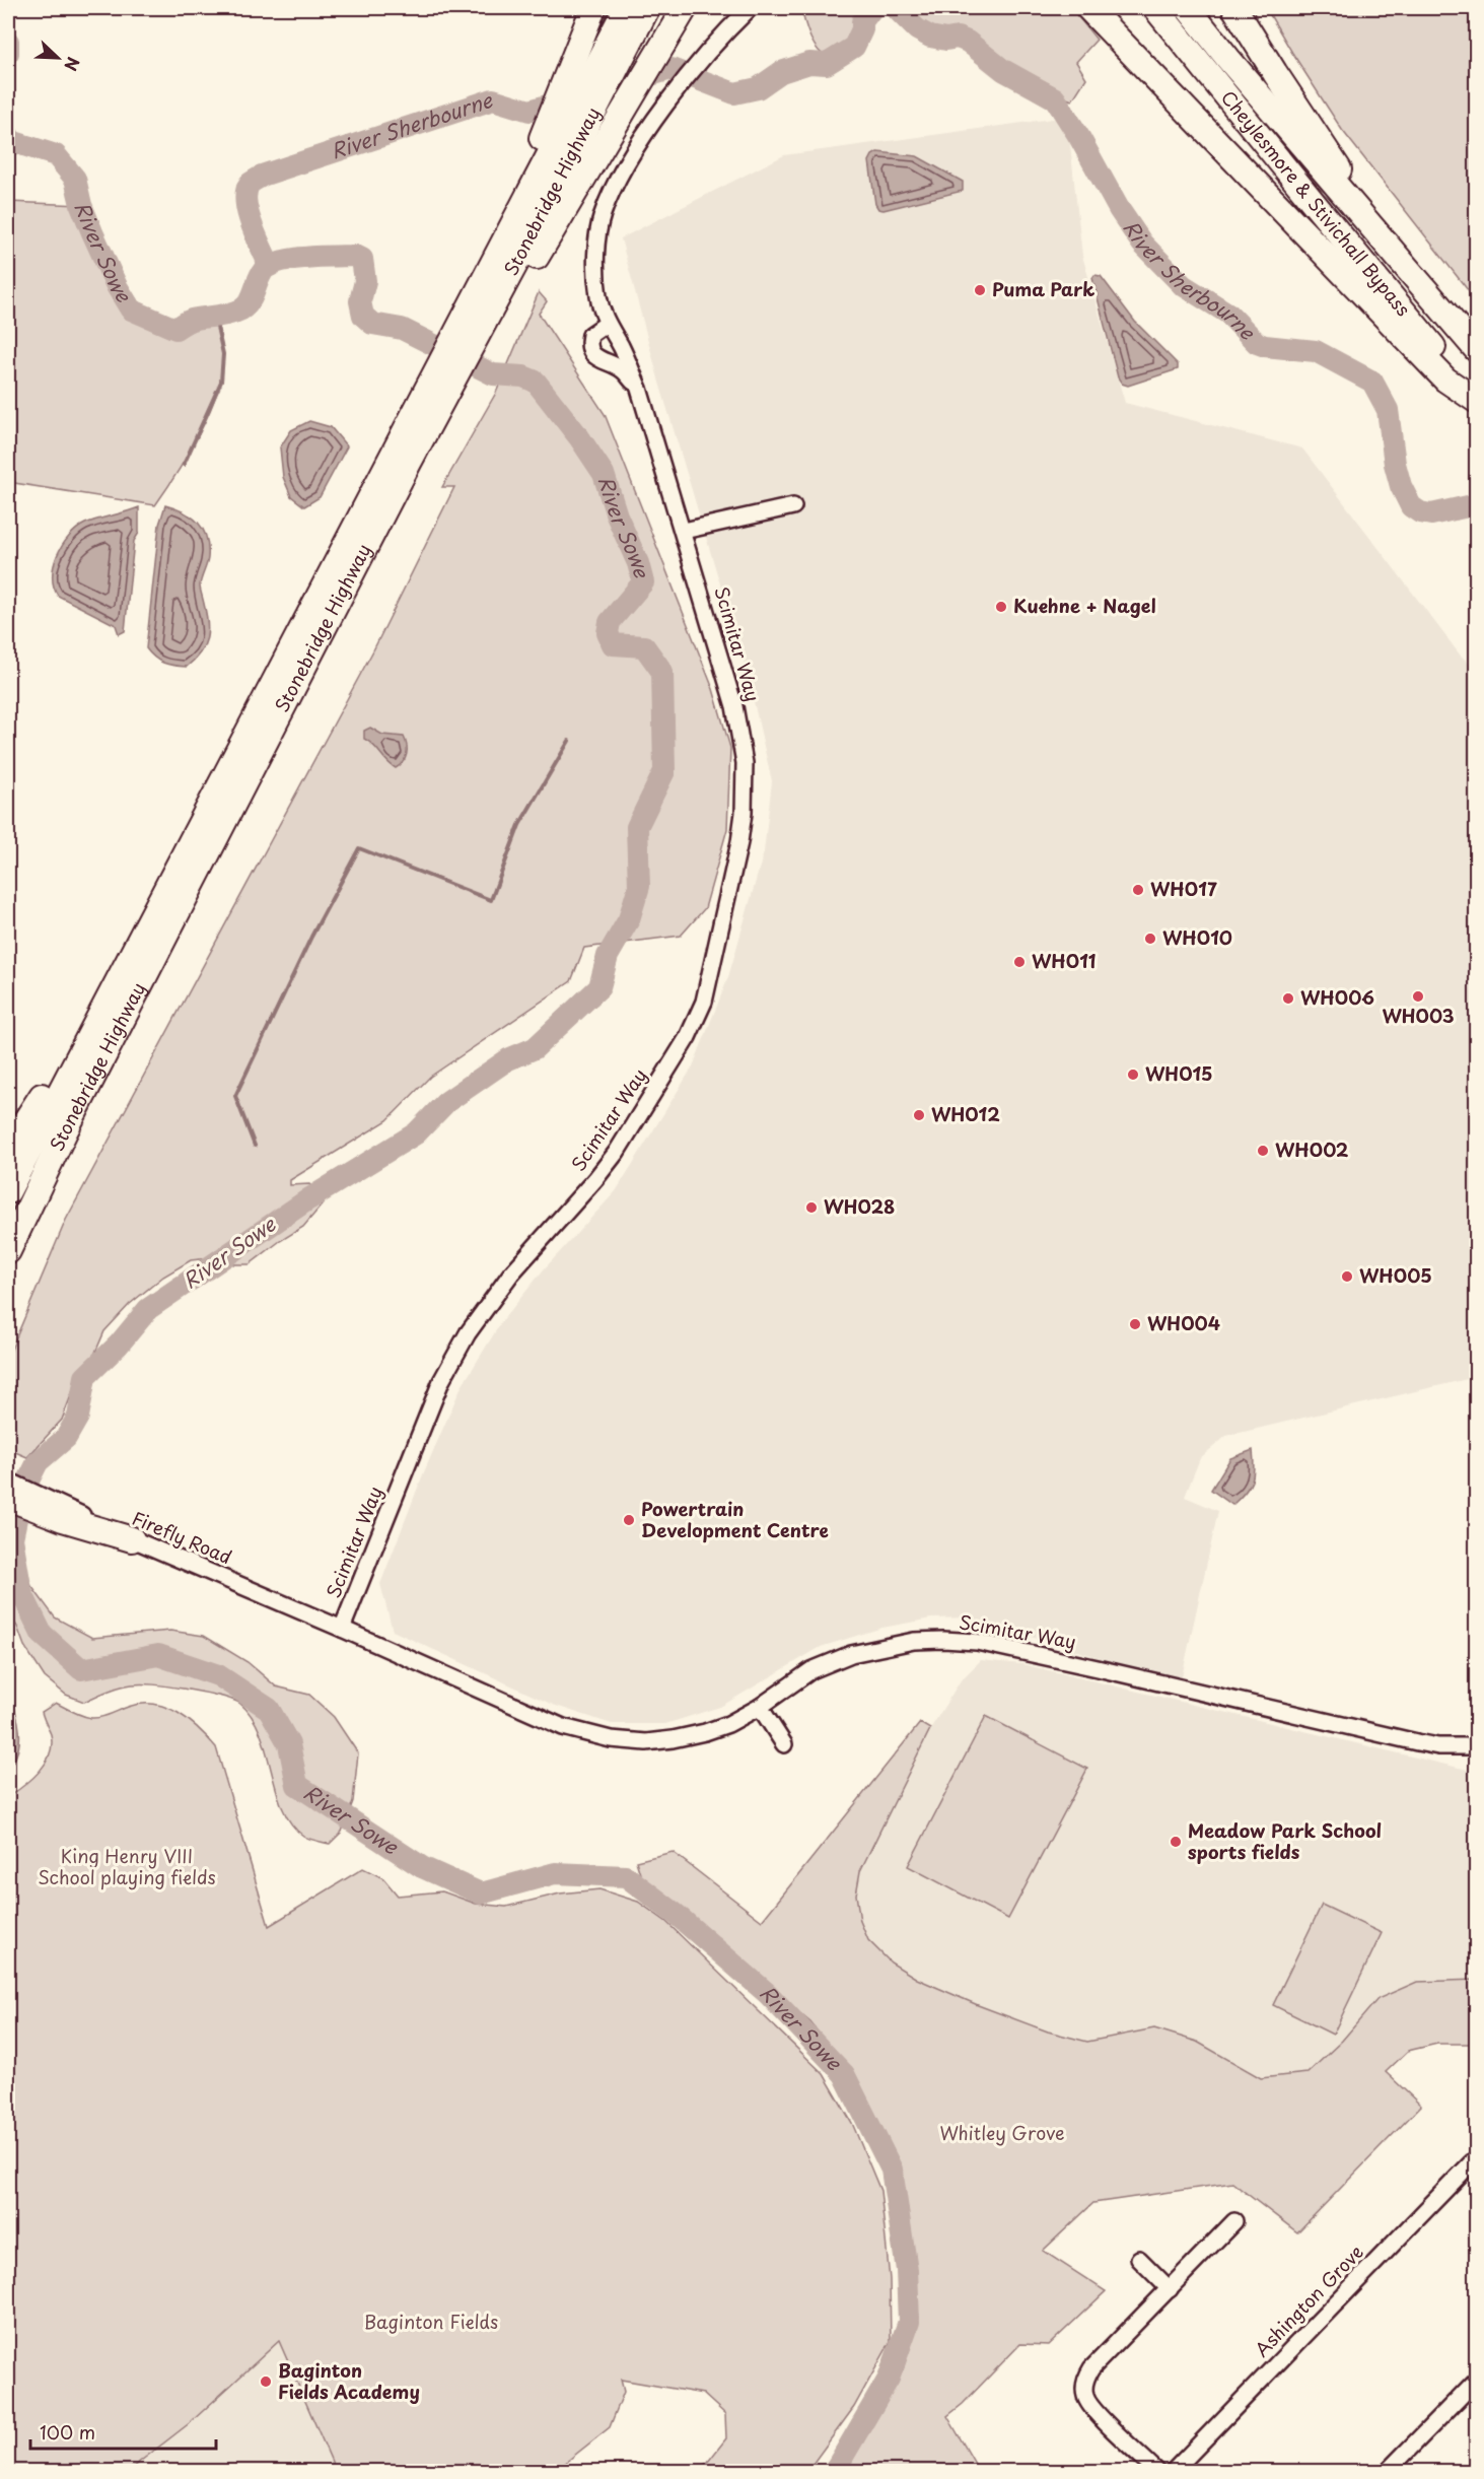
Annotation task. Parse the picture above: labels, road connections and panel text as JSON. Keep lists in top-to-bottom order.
{
  "streets": {
    "highway": ["Stonebridge Highway", "Cheylesmore & Stivichall Bypass"],
    "street": ["Scimitar Way", "Firefly Road", "Ashington Grove"]
  },
  "crossings": [
    ["Scimitar Way", "Firefly Road"]
  ],
  "water": ["River Sherbourne", "River Sowe"],
  "parks": ["King Henry VIII School playing fields", "Whitley Grove", "Baginton Fields"],
  "places": [
    "Puma Park",
    "Kuehne + Nagel",
    "WH017",
    "WH010",
    "WH011",
    "WH003",
    "WH006",
    "WH015",
    "WH012",
    "WH002",
    "WH028",
    "WH005",
    "WH004",
    "Powertrain Development Centre",
    "Meadow Park School sports fields",
    "Baginton Fields Academy"
  ],
  "scale_bar": "100 m",
  "north": "bottom right"
}
